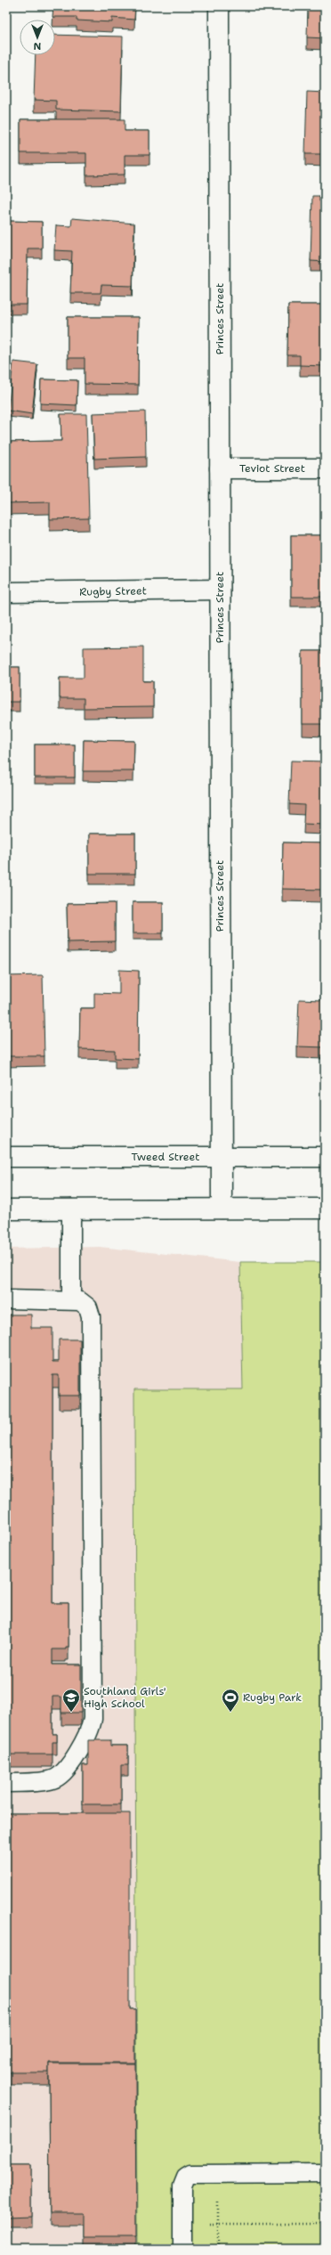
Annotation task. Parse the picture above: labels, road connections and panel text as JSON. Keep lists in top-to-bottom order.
{
  "streets": {
    "street": [
      "Princes Street",
      "Teviot Street",
      "Rugby Street",
      "Tweed Street"
    ]
  },
  "crossings": [
    ["Princes Street", "Teviot Street"],
    ["Princes Street", "Rugby Street"],
    ["Princes Street", "Tweed Street"]
  ],
  "places": {
    "school or university": ["Southland Girls' High School"],
    "sports": ["Rugby Park"]
  },
  "north": "bottom"
}
